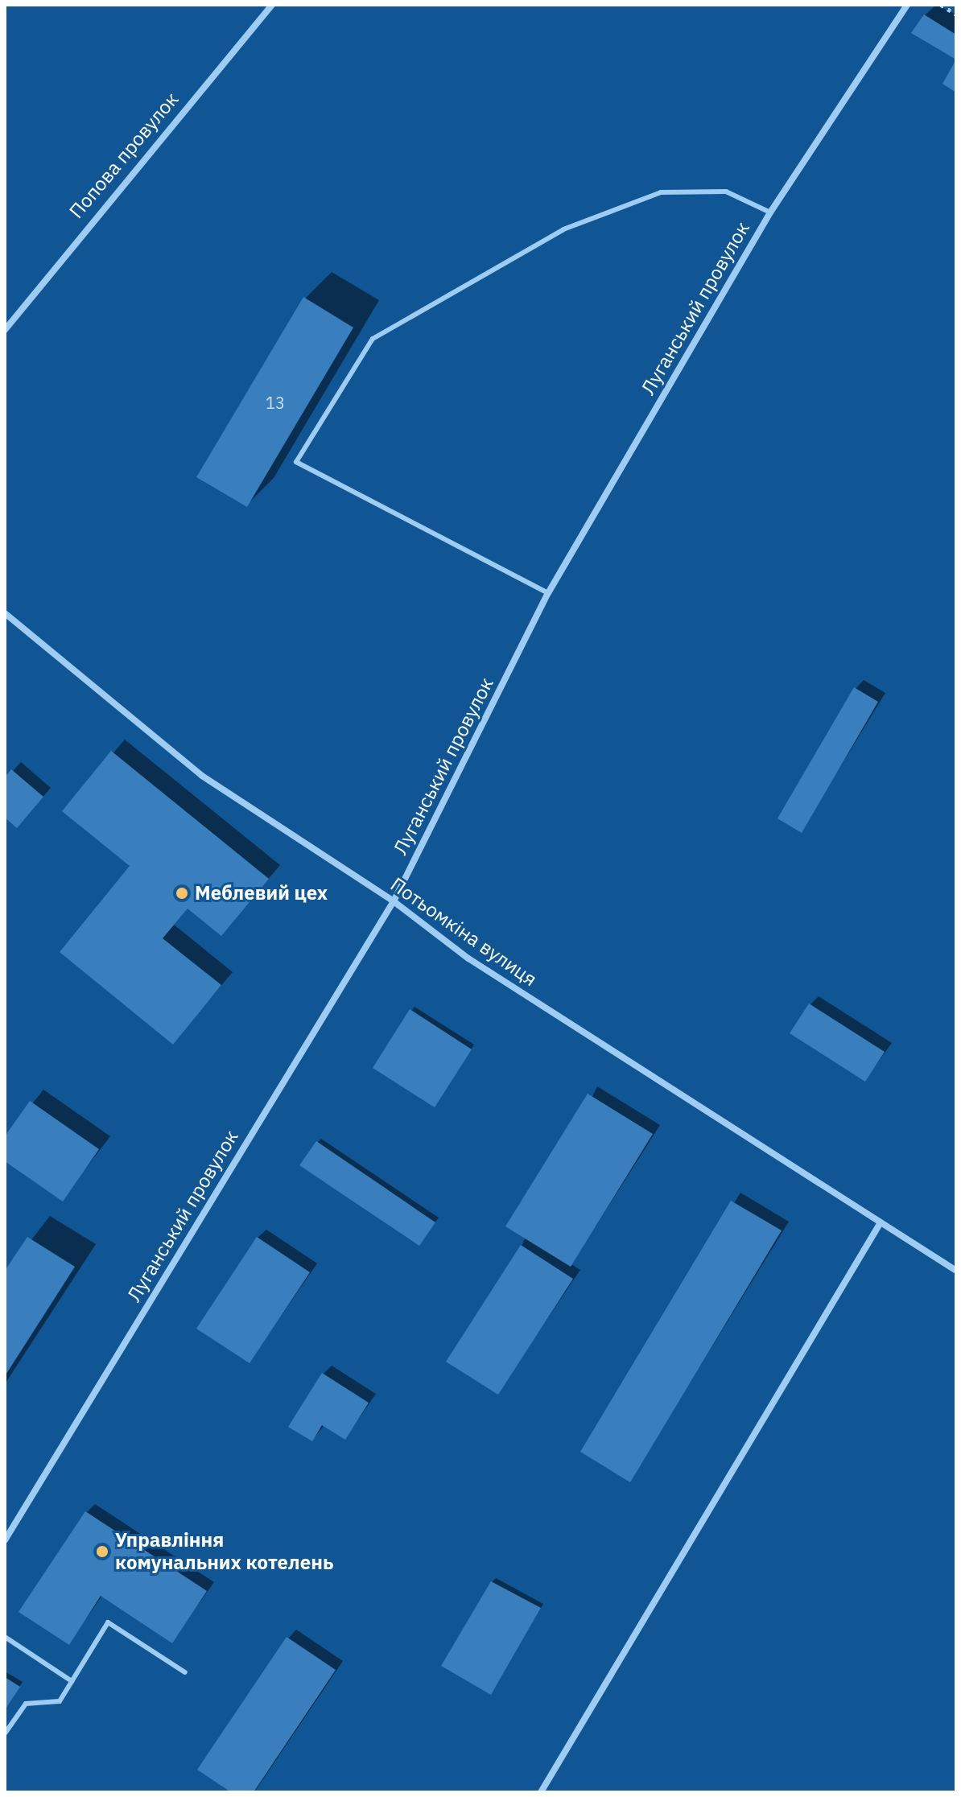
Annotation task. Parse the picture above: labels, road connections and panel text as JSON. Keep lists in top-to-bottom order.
{
  "streets": {
    "street": ["Попова провулок", "Луганський провулок", "Потьомкіна вулиця"]
  },
  "crossings": [
    ["Луганський провулок", "Потьомкіна вулиця"]
  ],
  "places": ["Меблевий цех", "Управління комунальних котелень"],
  "house_numbers": ["13"]
}
